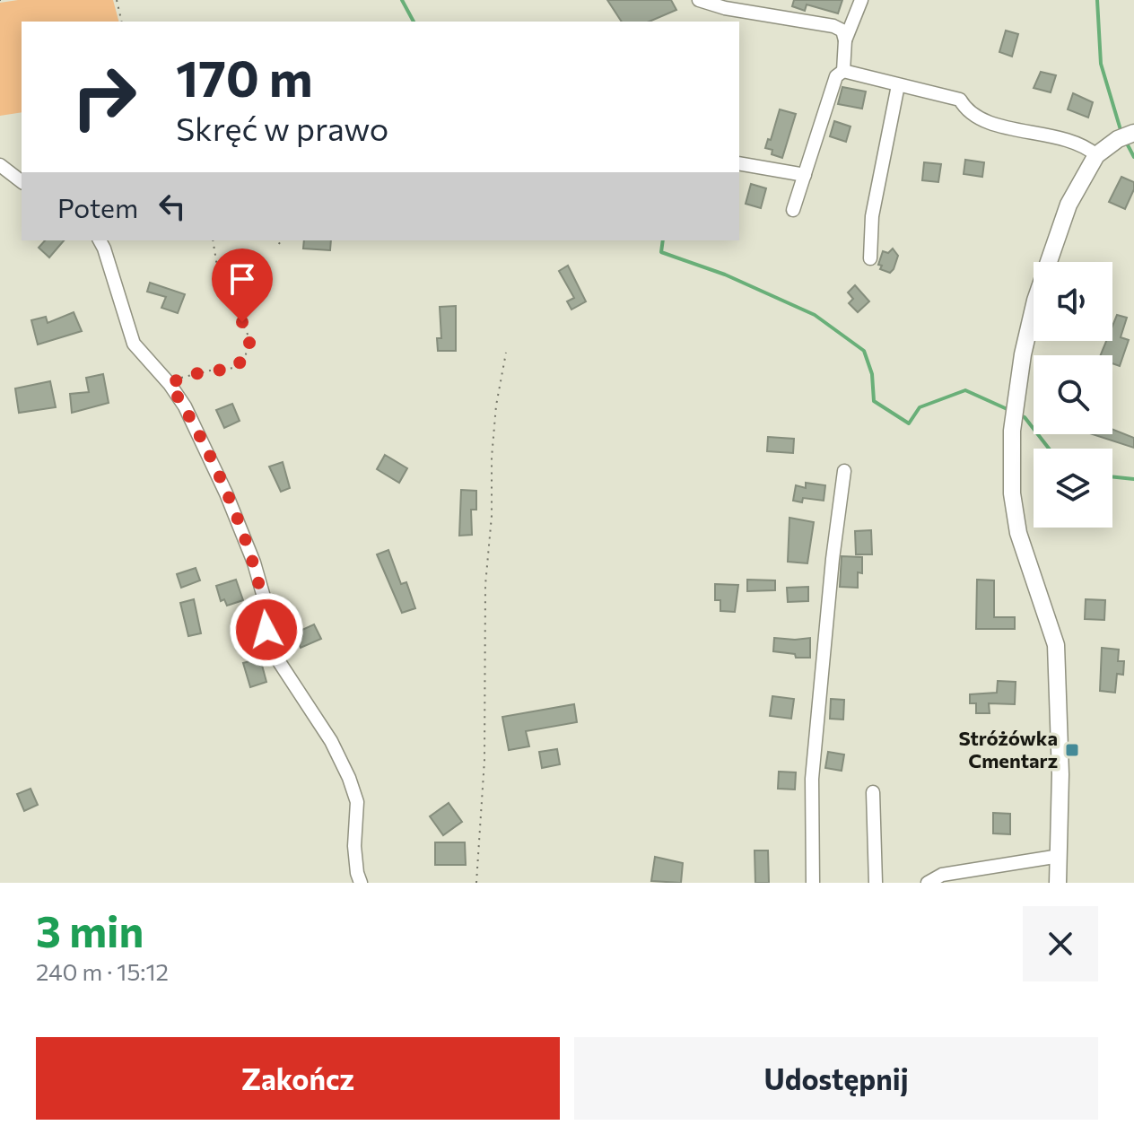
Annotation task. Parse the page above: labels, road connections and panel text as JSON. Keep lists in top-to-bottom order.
{
  "places": {
    "transit": ["Stróżówka Cmentarz"]
  },
  "page": {
    "turn": ["170 m", "Skręć w prawo"],
    "then": "Potem",
    "heading": ["3 min", "240 m · 15:12"],
    "buttons": ["Zakończ", "Udostępnij"]
  }
}
